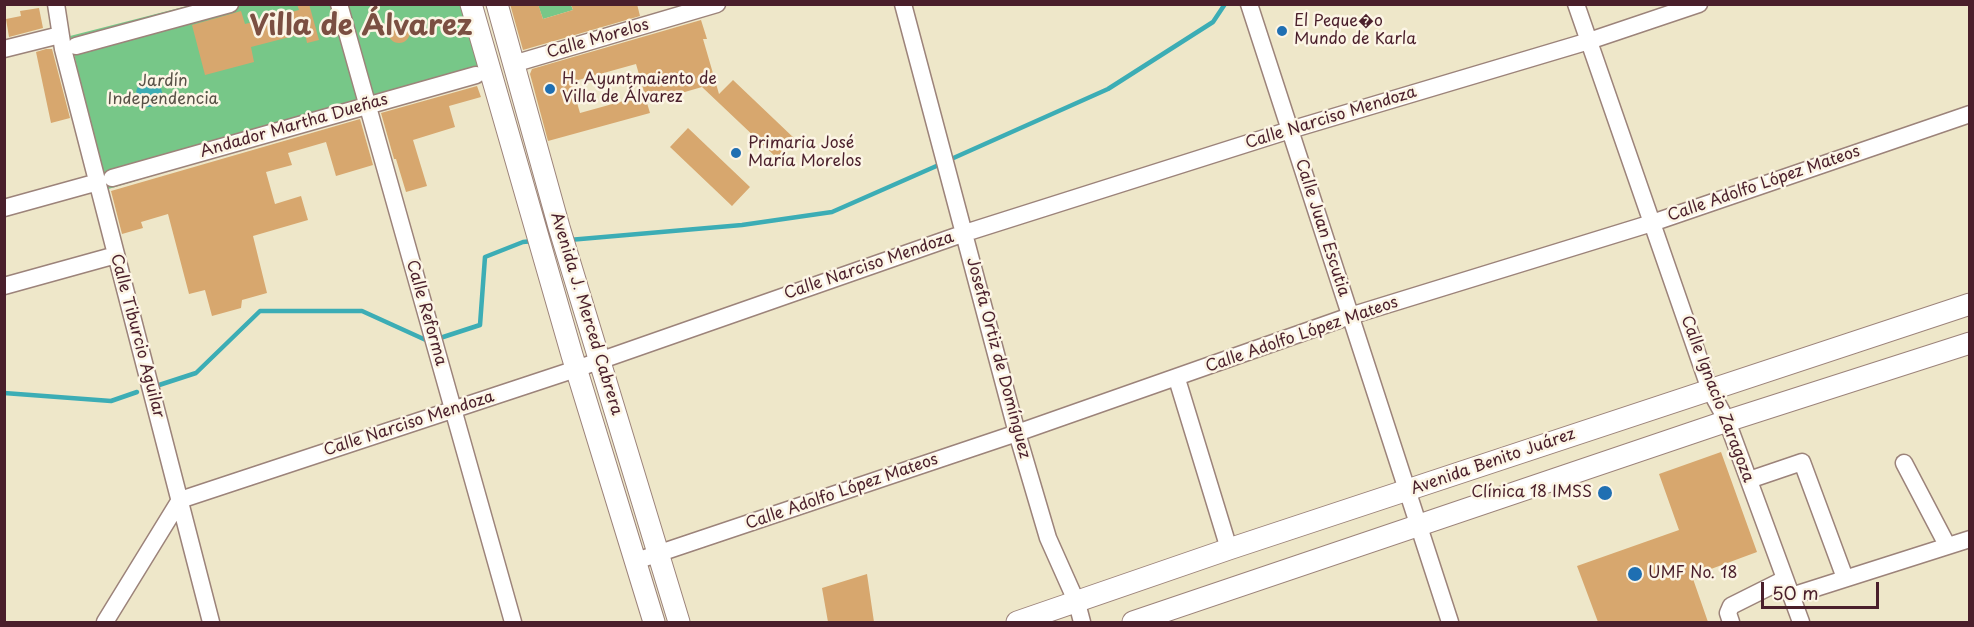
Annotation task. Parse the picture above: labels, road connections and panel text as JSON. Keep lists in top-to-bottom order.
{
  "streets": {
    "main road": ["Avenida J. Merced Cabrera", "Avenida Benito Juárez"],
    "street": [
      "Calle Morelos",
      "Calle Narciso Mendoza",
      "Andador Martha Dueñas",
      "Calle Adolfo López Mateos",
      "Calle Juan Escutia",
      "Calle Reforma",
      "Calle Tiburcio Aguilar",
      "Josefa Ortiz de Domínguez",
      "Calle Ignacio Zaragoza"
    ]
  },
  "crossings": [
    ["Calle Morelos", "Avenida J. Merced Cabrera"],
    ["Calle Narciso Mendoza", "Calle Juan Escutia"],
    ["Calle Narciso Mendoza", "Calle Reforma"],
    ["Calle Narciso Mendoza", "Avenida J. Merced Cabrera"],
    ["Calle Narciso Mendoza", "Calle Tiburcio Aguilar"],
    ["Calle Narciso Mendoza", "Josefa Ortiz de Domínguez"],
    ["Calle Narciso Mendoza", "Calle Ignacio Zaragoza"],
    ["Andador Martha Dueñas", "Calle Reforma"],
    ["Andador Martha Dueñas", "Calle Tiburcio Aguilar"],
    ["Calle Adolfo López Mateos", "Calle Juan Escutia"],
    ["Calle Adolfo López Mateos", "Avenida J. Merced Cabrera"],
    ["Calle Adolfo López Mateos", "Josefa Ortiz de Domínguez"],
    ["Calle Adolfo López Mateos", "Calle Ignacio Zaragoza"],
    ["Calle Juan Escutia", "Avenida Benito Juárez"],
    ["Josefa Ortiz de Domínguez", "Avenida Benito Juárez"],
    ["Calle Ignacio Zaragoza", "Avenida Benito Juárez"]
  ],
  "districts": ["Villa de Álvarez"],
  "parks": ["Jardín Independencia"],
  "places": [
    "El Peque�o Mundo de Karla",
    "H. Ayuntmaiento de Villa de Álvarez",
    "Primaria José María Morelos",
    "Clínica 18 IMSS",
    "UMF No. 18"
  ],
  "scale_bar": "50 m"
}
